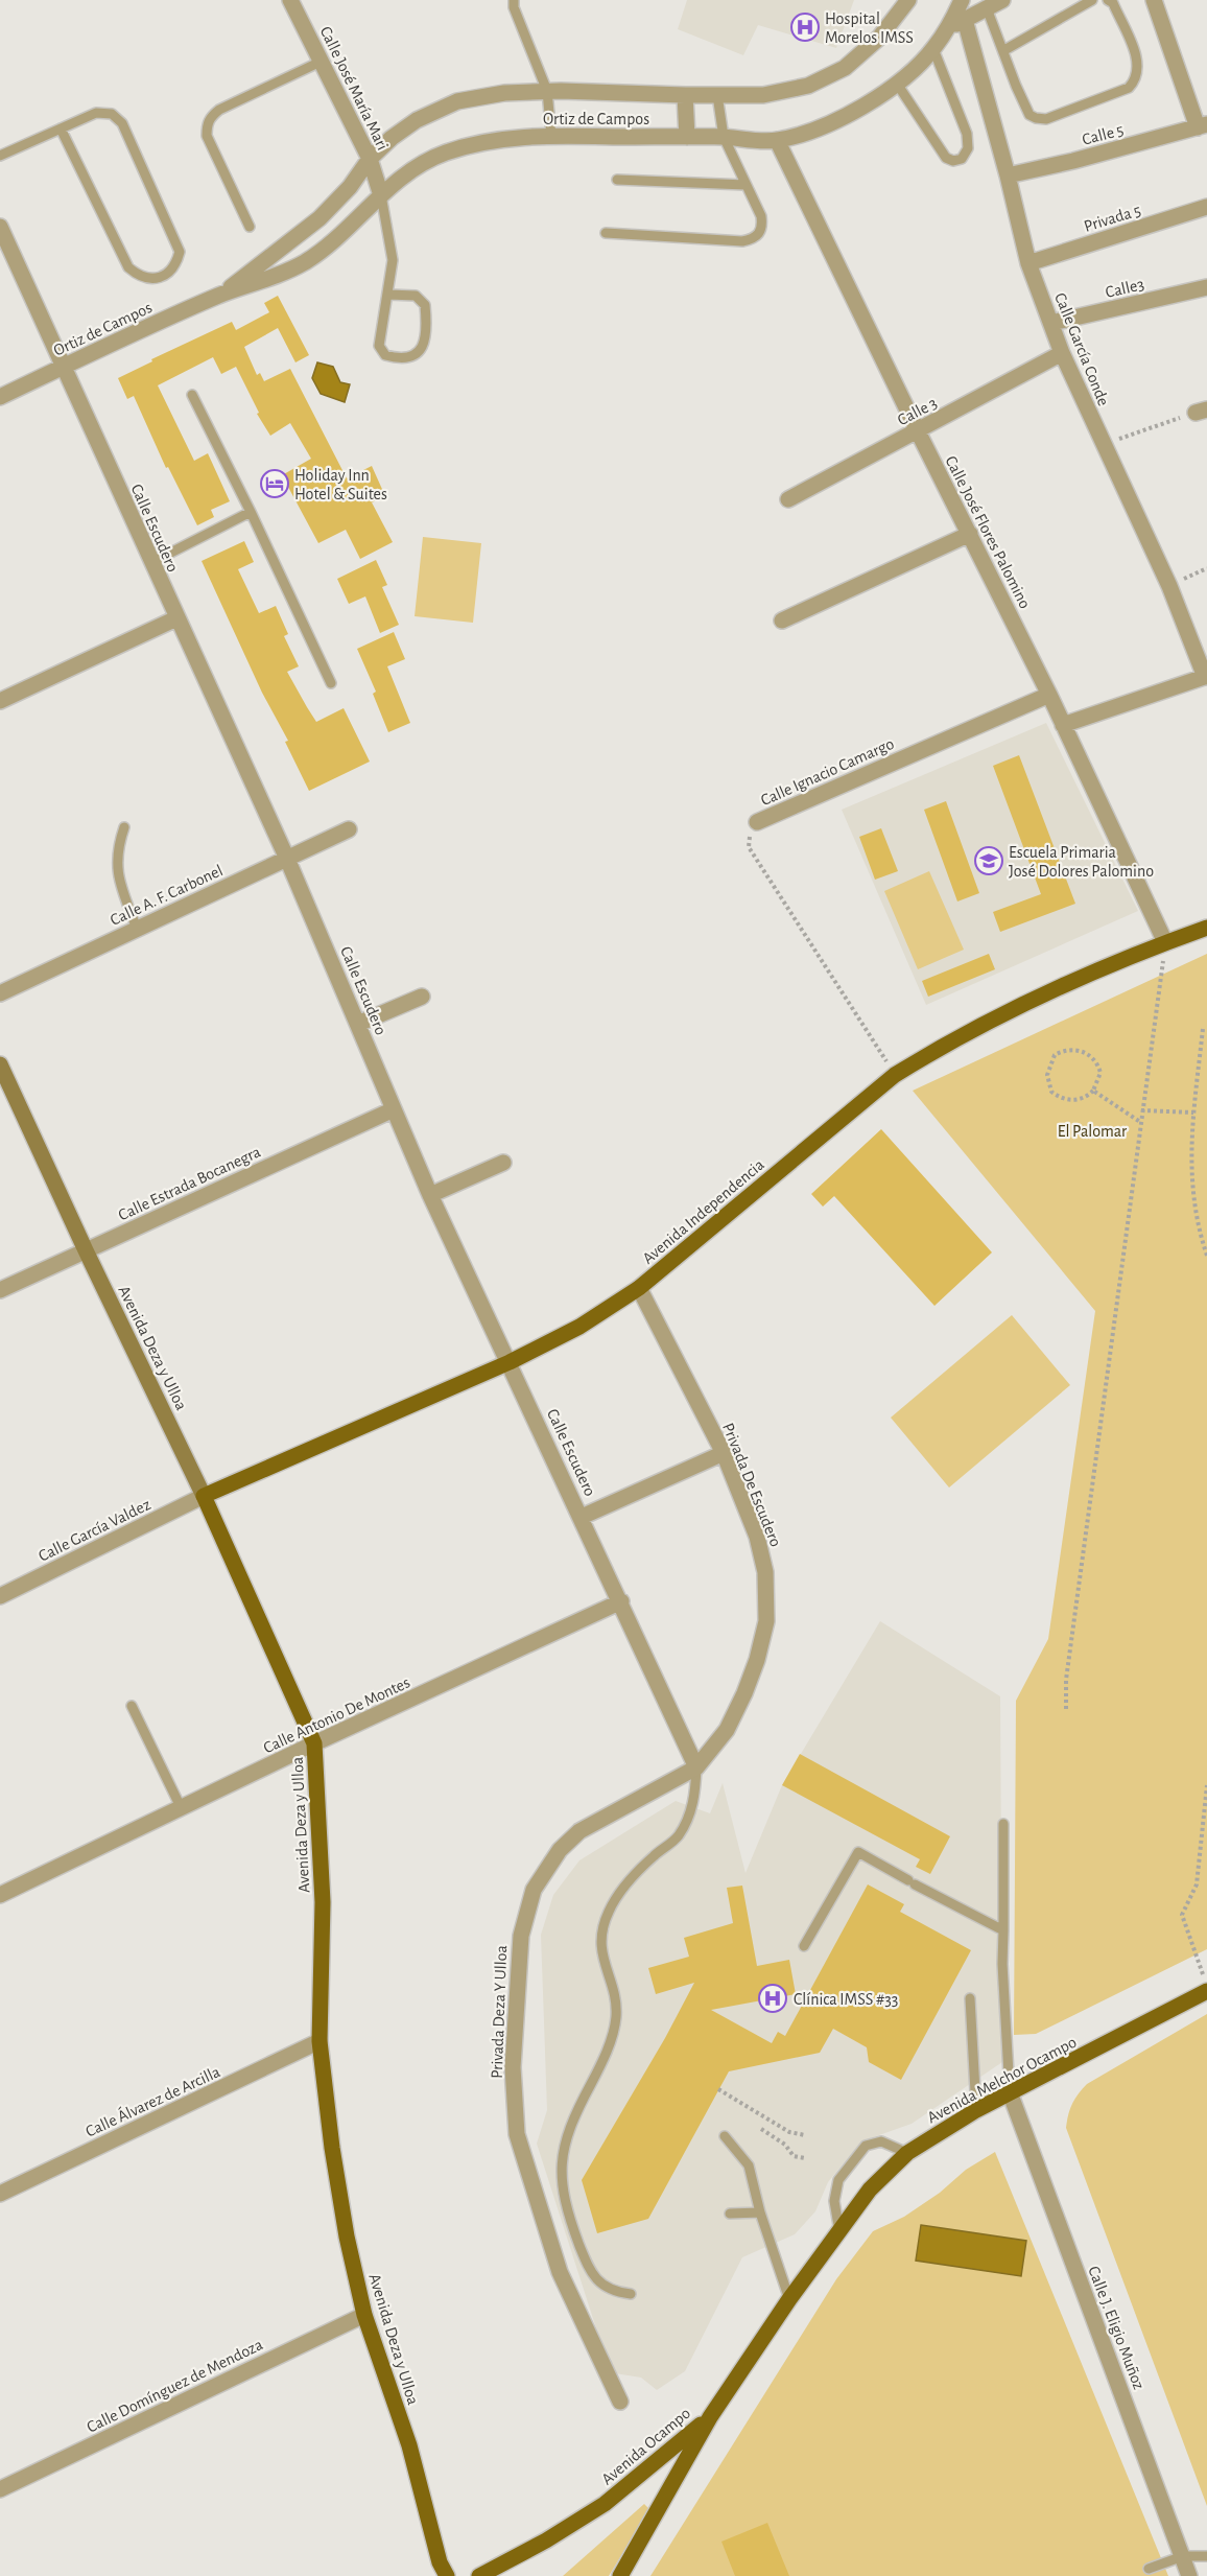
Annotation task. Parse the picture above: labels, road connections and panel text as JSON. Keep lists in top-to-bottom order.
{
  "streets": {
    "main road": [
      "Avenida Independencia",
      "Avenida Deza y Ulloa",
      "Avenida Melchor Ocampo",
      "Avenida Ocampo"
    ],
    "street": [
      "Calle José María Mari",
      "Ortiz de Campos",
      "Calle 5",
      "Privada 5",
      "Calle3",
      "Calle García Conde",
      "Calle 3",
      "Calle Escudero",
      "Calle José Flores Palomino",
      "Calle Ignacio Camargo",
      "Calle A. F. Carbonel",
      "Calle Estrada Bocanegra",
      "Privada De Escudero",
      "Calle García Valdez",
      "Calle Antonio De Montes",
      "Privada Deza Y Ulloa",
      "Calle Álvarez de Arcilla",
      "Calle J. Eligio Muñoz",
      "Calle Domínguez de Mendoza"
    ]
  },
  "crossings": [
    ["Calle José María Mari", "Ortiz de Campos"],
    ["Ortiz de Campos", "Calle Escudero"],
    ["Ortiz de Campos", "Calle José Flores Palomino"],
    ["Calle 5", "Calle García Conde"],
    ["Privada 5", "Calle García Conde"],
    ["Calle3", "Calle García Conde"],
    ["Calle García Conde", "Calle 3"],
    ["Calle 3", "Calle José Flores Palomino"],
    ["Calle Escudero", "Calle A. F. Carbonel"],
    ["Calle Escudero", "Calle Estrada Bocanegra"],
    ["Calle Escudero", "Avenida Independencia"],
    ["Calle Escudero", "Privada De Escudero"],
    ["Calle Escudero", "Calle Antonio De Montes"],
    ["Calle Escudero", "Privada Deza Y Ulloa"],
    ["Calle José Flores Palomino", "Calle Ignacio Camargo"],
    ["Calle José Flores Palomino", "Avenida Independencia"],
    ["Calle Ignacio Camargo", "Avenida Independencia"],
    ["Calle Estrada Bocanegra", "Avenida Deza y Ulloa"],
    ["Avenida Independencia", "Avenida Deza y Ulloa"],
    ["Avenida Independencia", "Privada De Escudero"],
    ["Avenida Independencia", "Calle García Valdez"],
    ["Avenida Deza y Ulloa", "Calle García Valdez"],
    ["Avenida Deza y Ulloa", "Calle Antonio De Montes"],
    ["Avenida Deza y Ulloa", "Calle Álvarez de Arcilla"],
    ["Avenida Deza y Ulloa", "Calle Domínguez de Mendoza"],
    ["Privada De Escudero", "Privada Deza Y Ulloa"],
    ["Avenida Melchor Ocampo", "Calle J. Eligio Muñoz"],
    ["Avenida Melchor Ocampo", "Avenida Ocampo"]
  ],
  "parks": ["El Palomar"],
  "places": {
    "hospital": ["Hospital Morelos IMSS", "Clínica IMSS #33"],
    "hotel": ["Holiday Inn Hotel & Suites"],
    "school or university": ["Escuela Primaria José Dolores Palomino"]
  }
}
